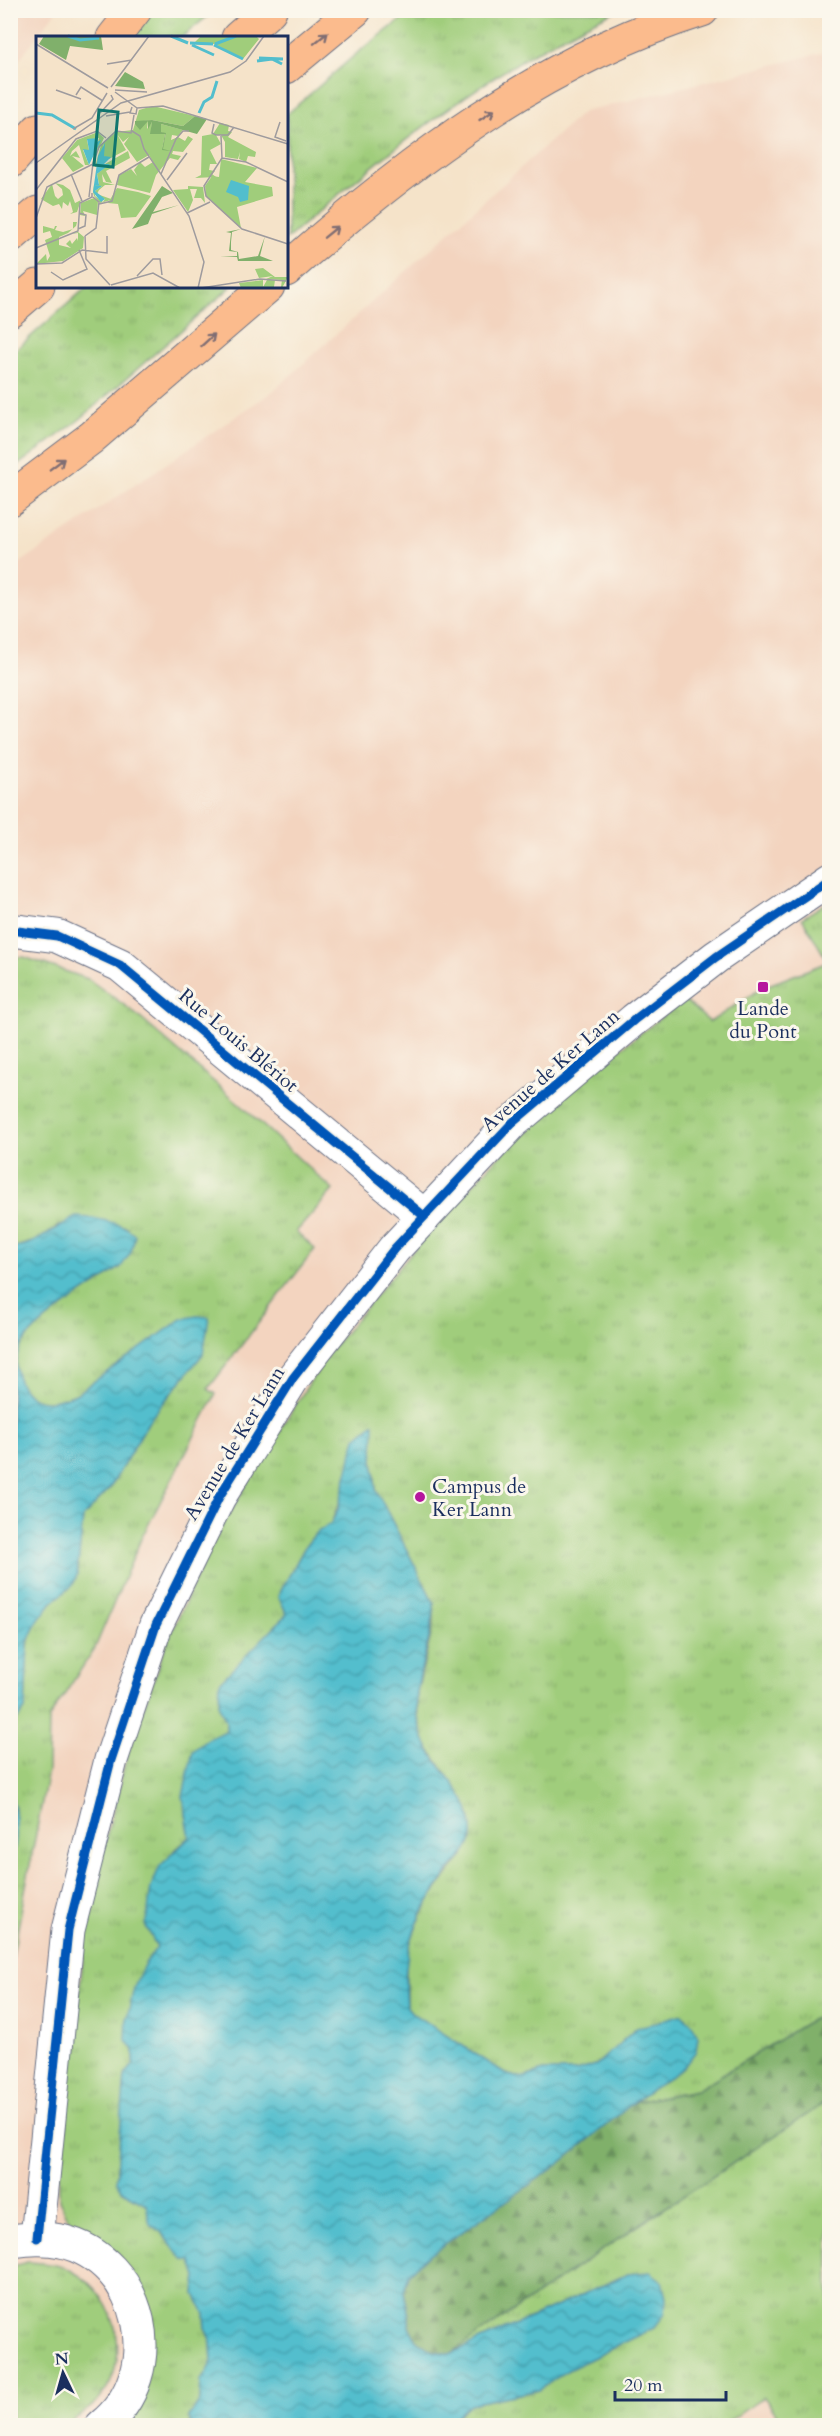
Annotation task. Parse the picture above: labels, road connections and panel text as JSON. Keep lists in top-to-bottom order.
{
  "streets": {
    "street": ["Rue Louis Blériot", "Avenue de Ker Lann"]
  },
  "crossings": [
    ["Rue Louis Blériot", "Avenue de Ker Lann"]
  ],
  "places": {
    "transit": ["Lande du Pont"],
    "other": ["Campus de Ker Lann"]
  },
  "scale_bar": "20 m",
  "north": "top"
}
